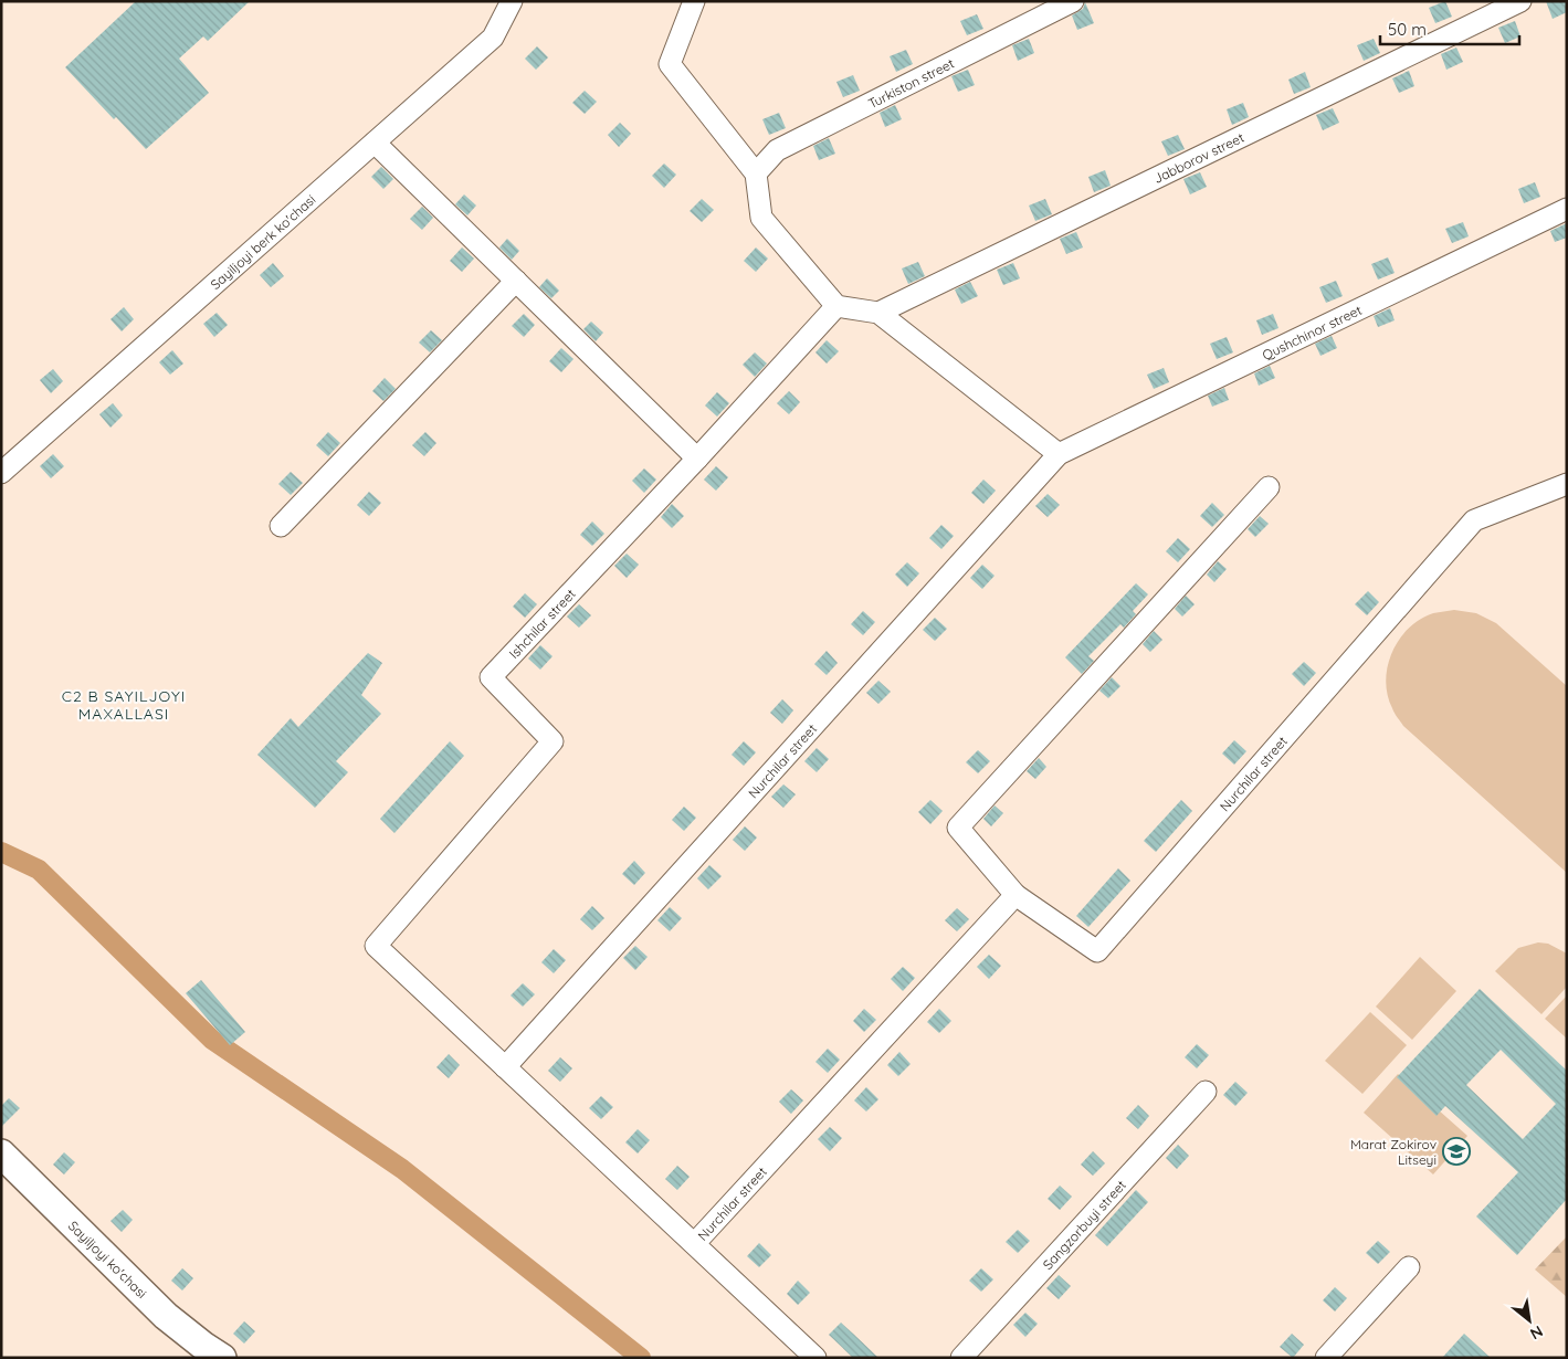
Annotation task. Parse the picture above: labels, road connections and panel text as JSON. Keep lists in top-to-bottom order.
{
  "streets": {
    "main road": ["Sayiljoyi ko'chasi"],
    "street": [
      "Turkiston street",
      "Jabborov street",
      "Sayiljoyi berk ko'chasi",
      "Qushchinor street",
      "Ishchilar street",
      "Nurchilar street",
      "Sangzorbuyi street"
    ]
  },
  "crossings": [
    ["Qushchinor street", "Nurchilar street"],
    ["Ishchilar street", "Nurchilar street"]
  ],
  "districts": ["C2 B SAYILJOYI MAXALLASI"],
  "places": {
    "school or university": ["Marat Zokirov Litseyi"]
  },
  "scale_bar": "50 m",
  "north": "bottom right"
}
